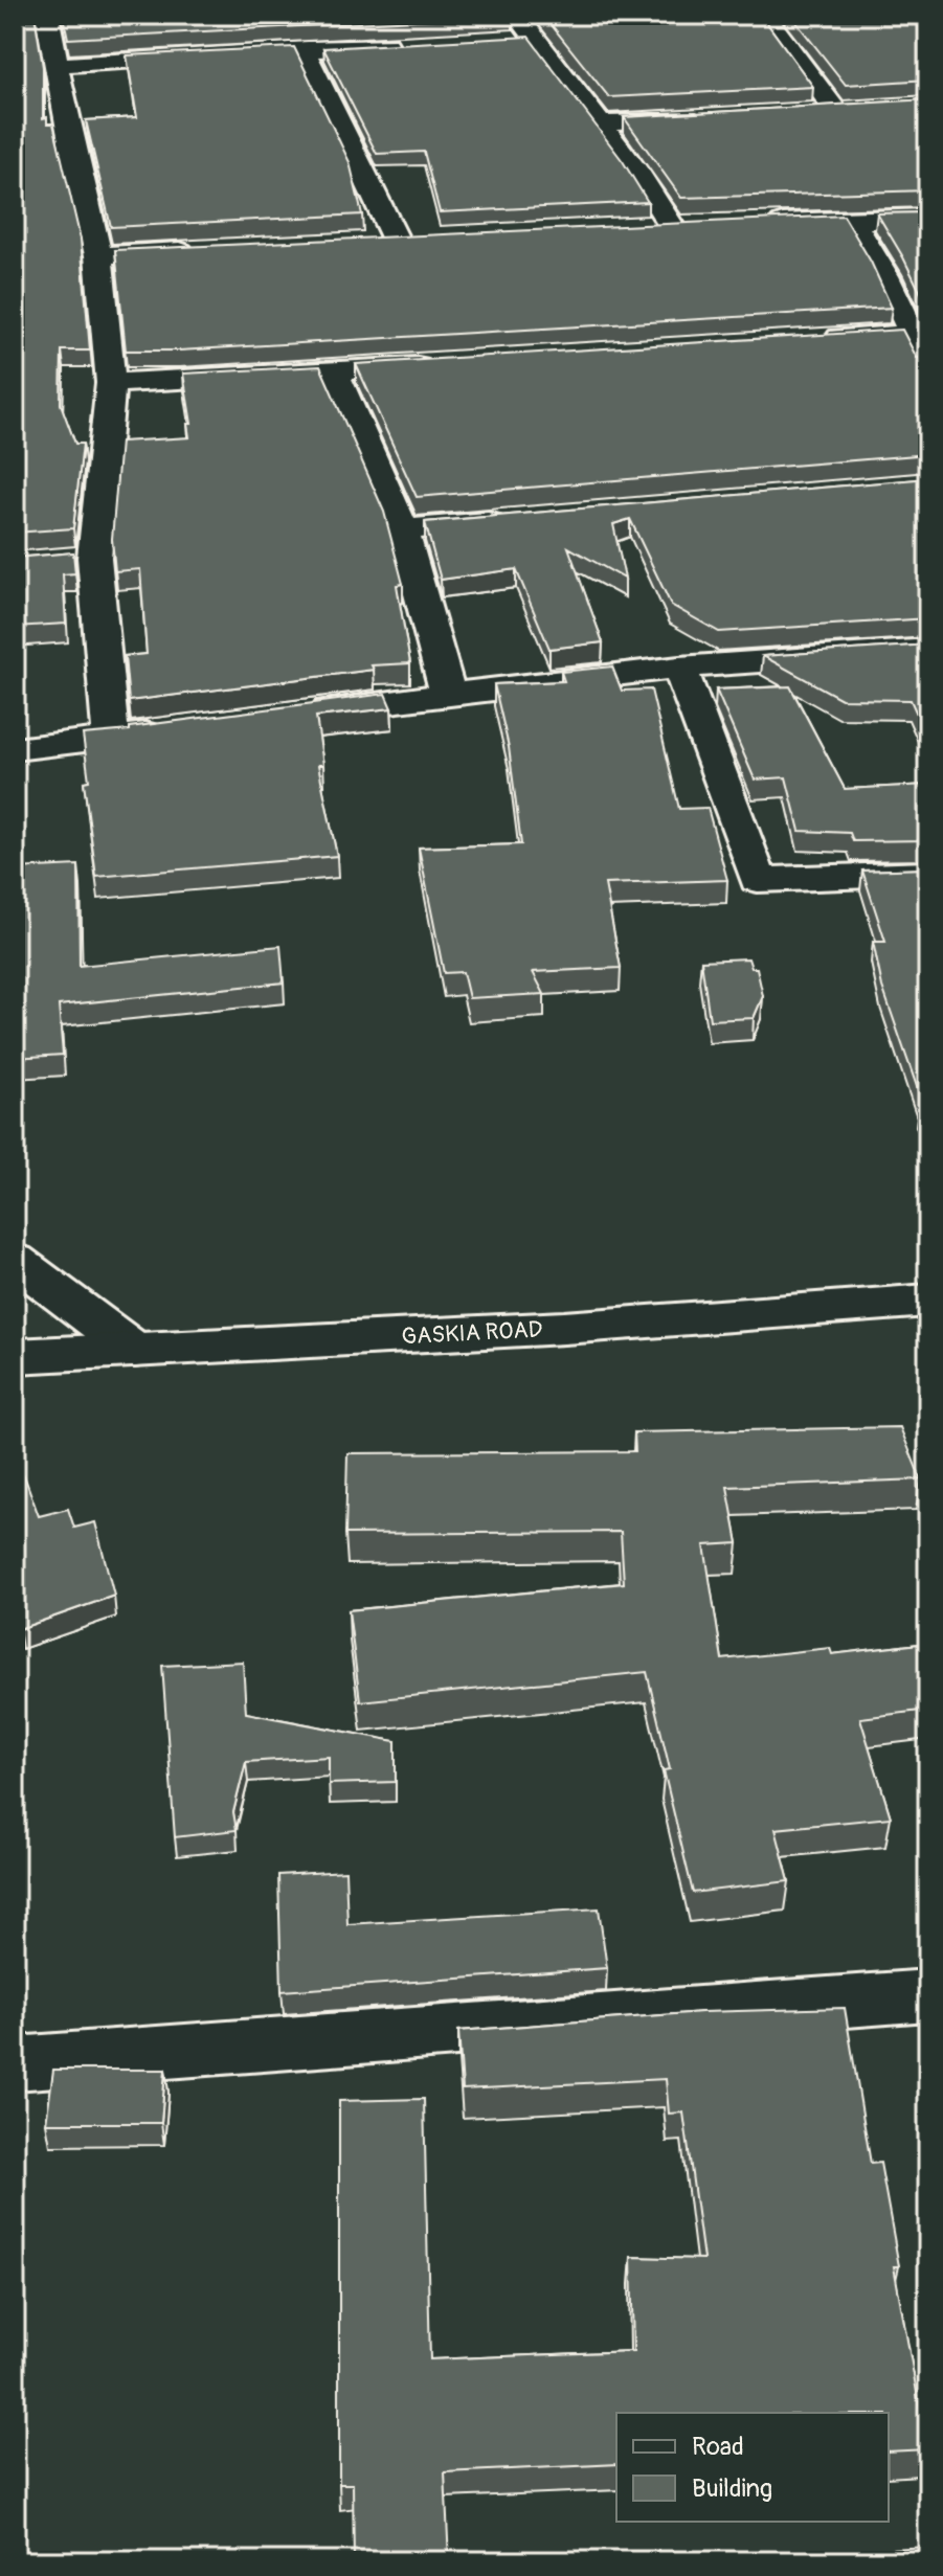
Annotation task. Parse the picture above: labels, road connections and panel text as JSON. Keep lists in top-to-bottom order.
{
  "streets": {
    "street": ["GASKIA ROAD"]
  },
  "legend": ["Road", "Building"]
}
